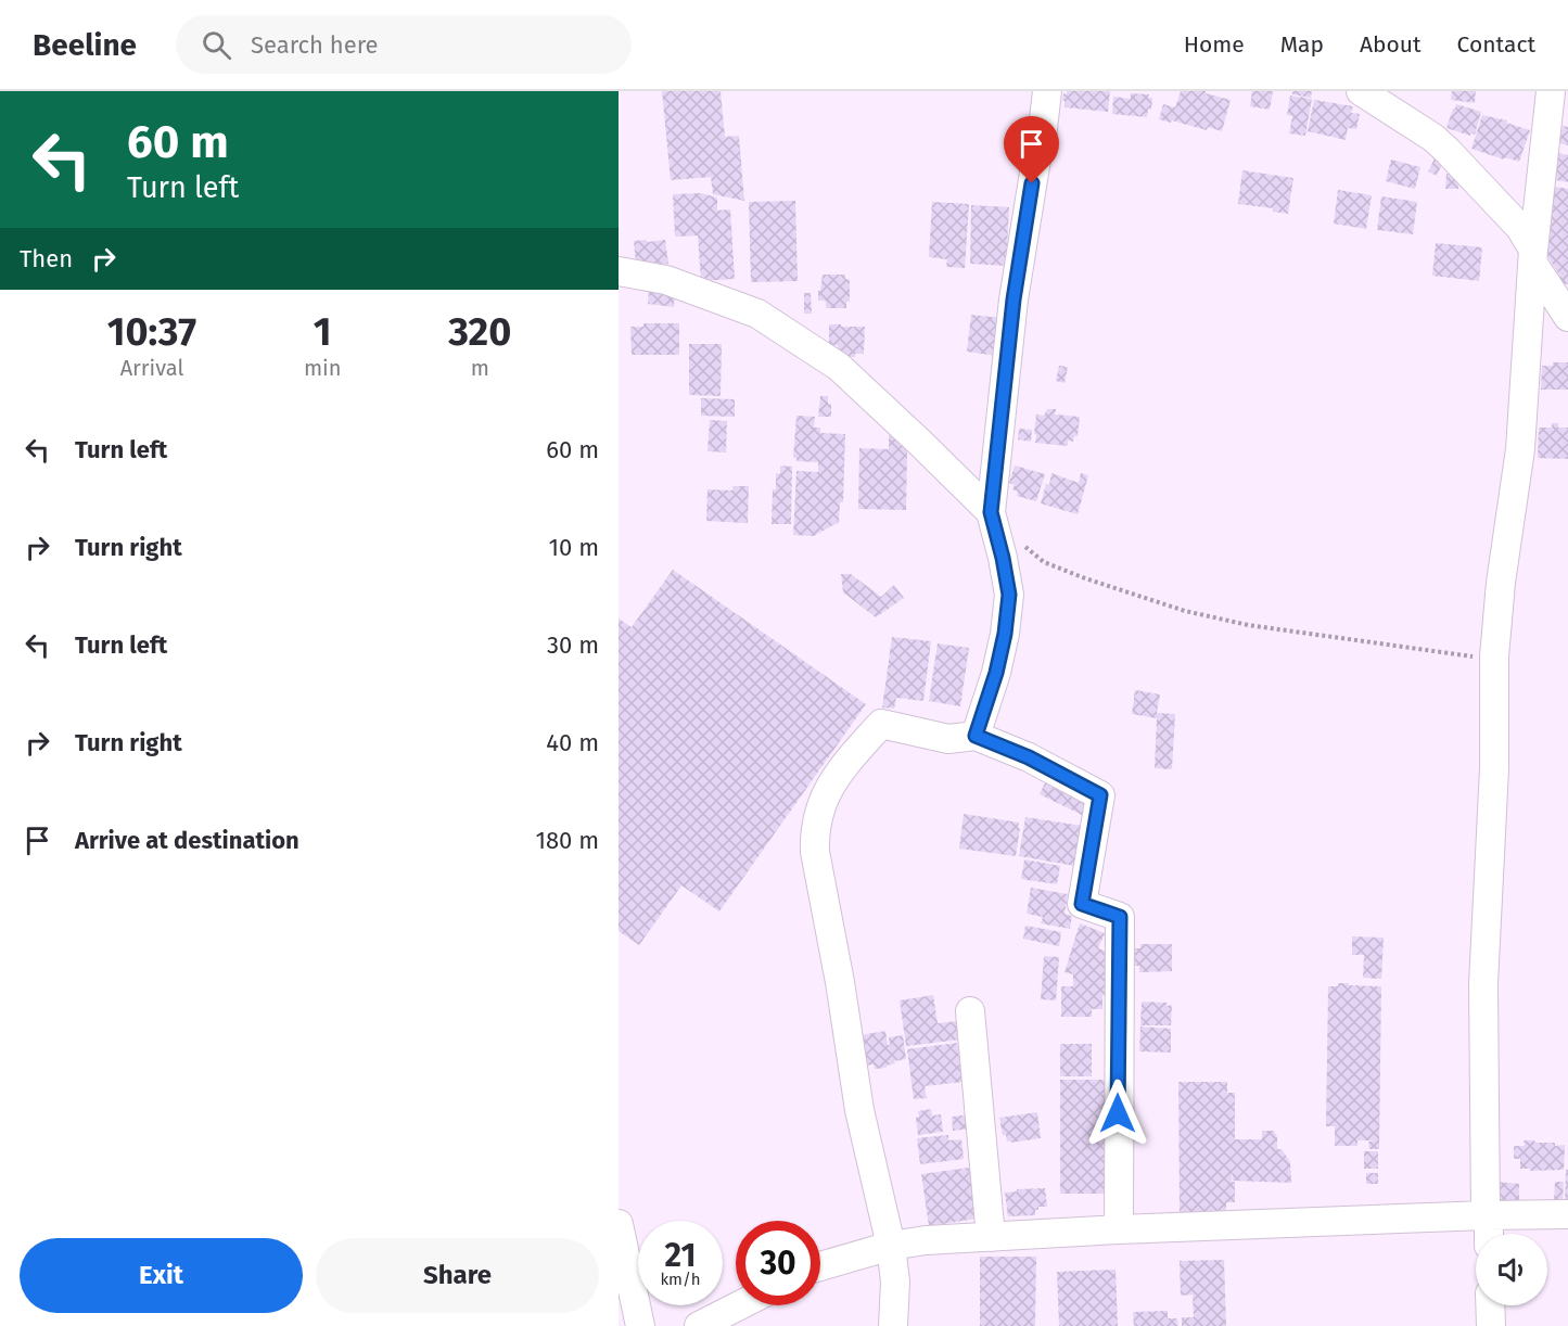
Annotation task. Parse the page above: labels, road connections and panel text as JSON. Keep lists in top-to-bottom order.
{
  "page": {
    "header": "Beeline",
    "search": "Search here",
    "nav": [
      "Home",
      "Map",
      "About",
      "Contact"
    ],
    "turn": ["60 m", "Turn left"],
    "then": "Then",
    "eta": [
      "10:37",
      "Arrival",
      "1",
      "min",
      "320",
      "m"
    ],
    "list": [
      {
        "name": "Turn left",
        "value": "60 m"
      },
      {
        "name": "Turn right",
        "value": "10 m"
      },
      {
        "name": "Turn left",
        "value": "30 m"
      },
      {
        "name": "Turn right",
        "value": "40 m"
      },
      {
        "name": "Arrive at destination",
        "value": "180 m"
      }
    ],
    "speed": "21 km/h",
    "limit": "30",
    "buttons": ["Exit", "Share"]
  }
}
